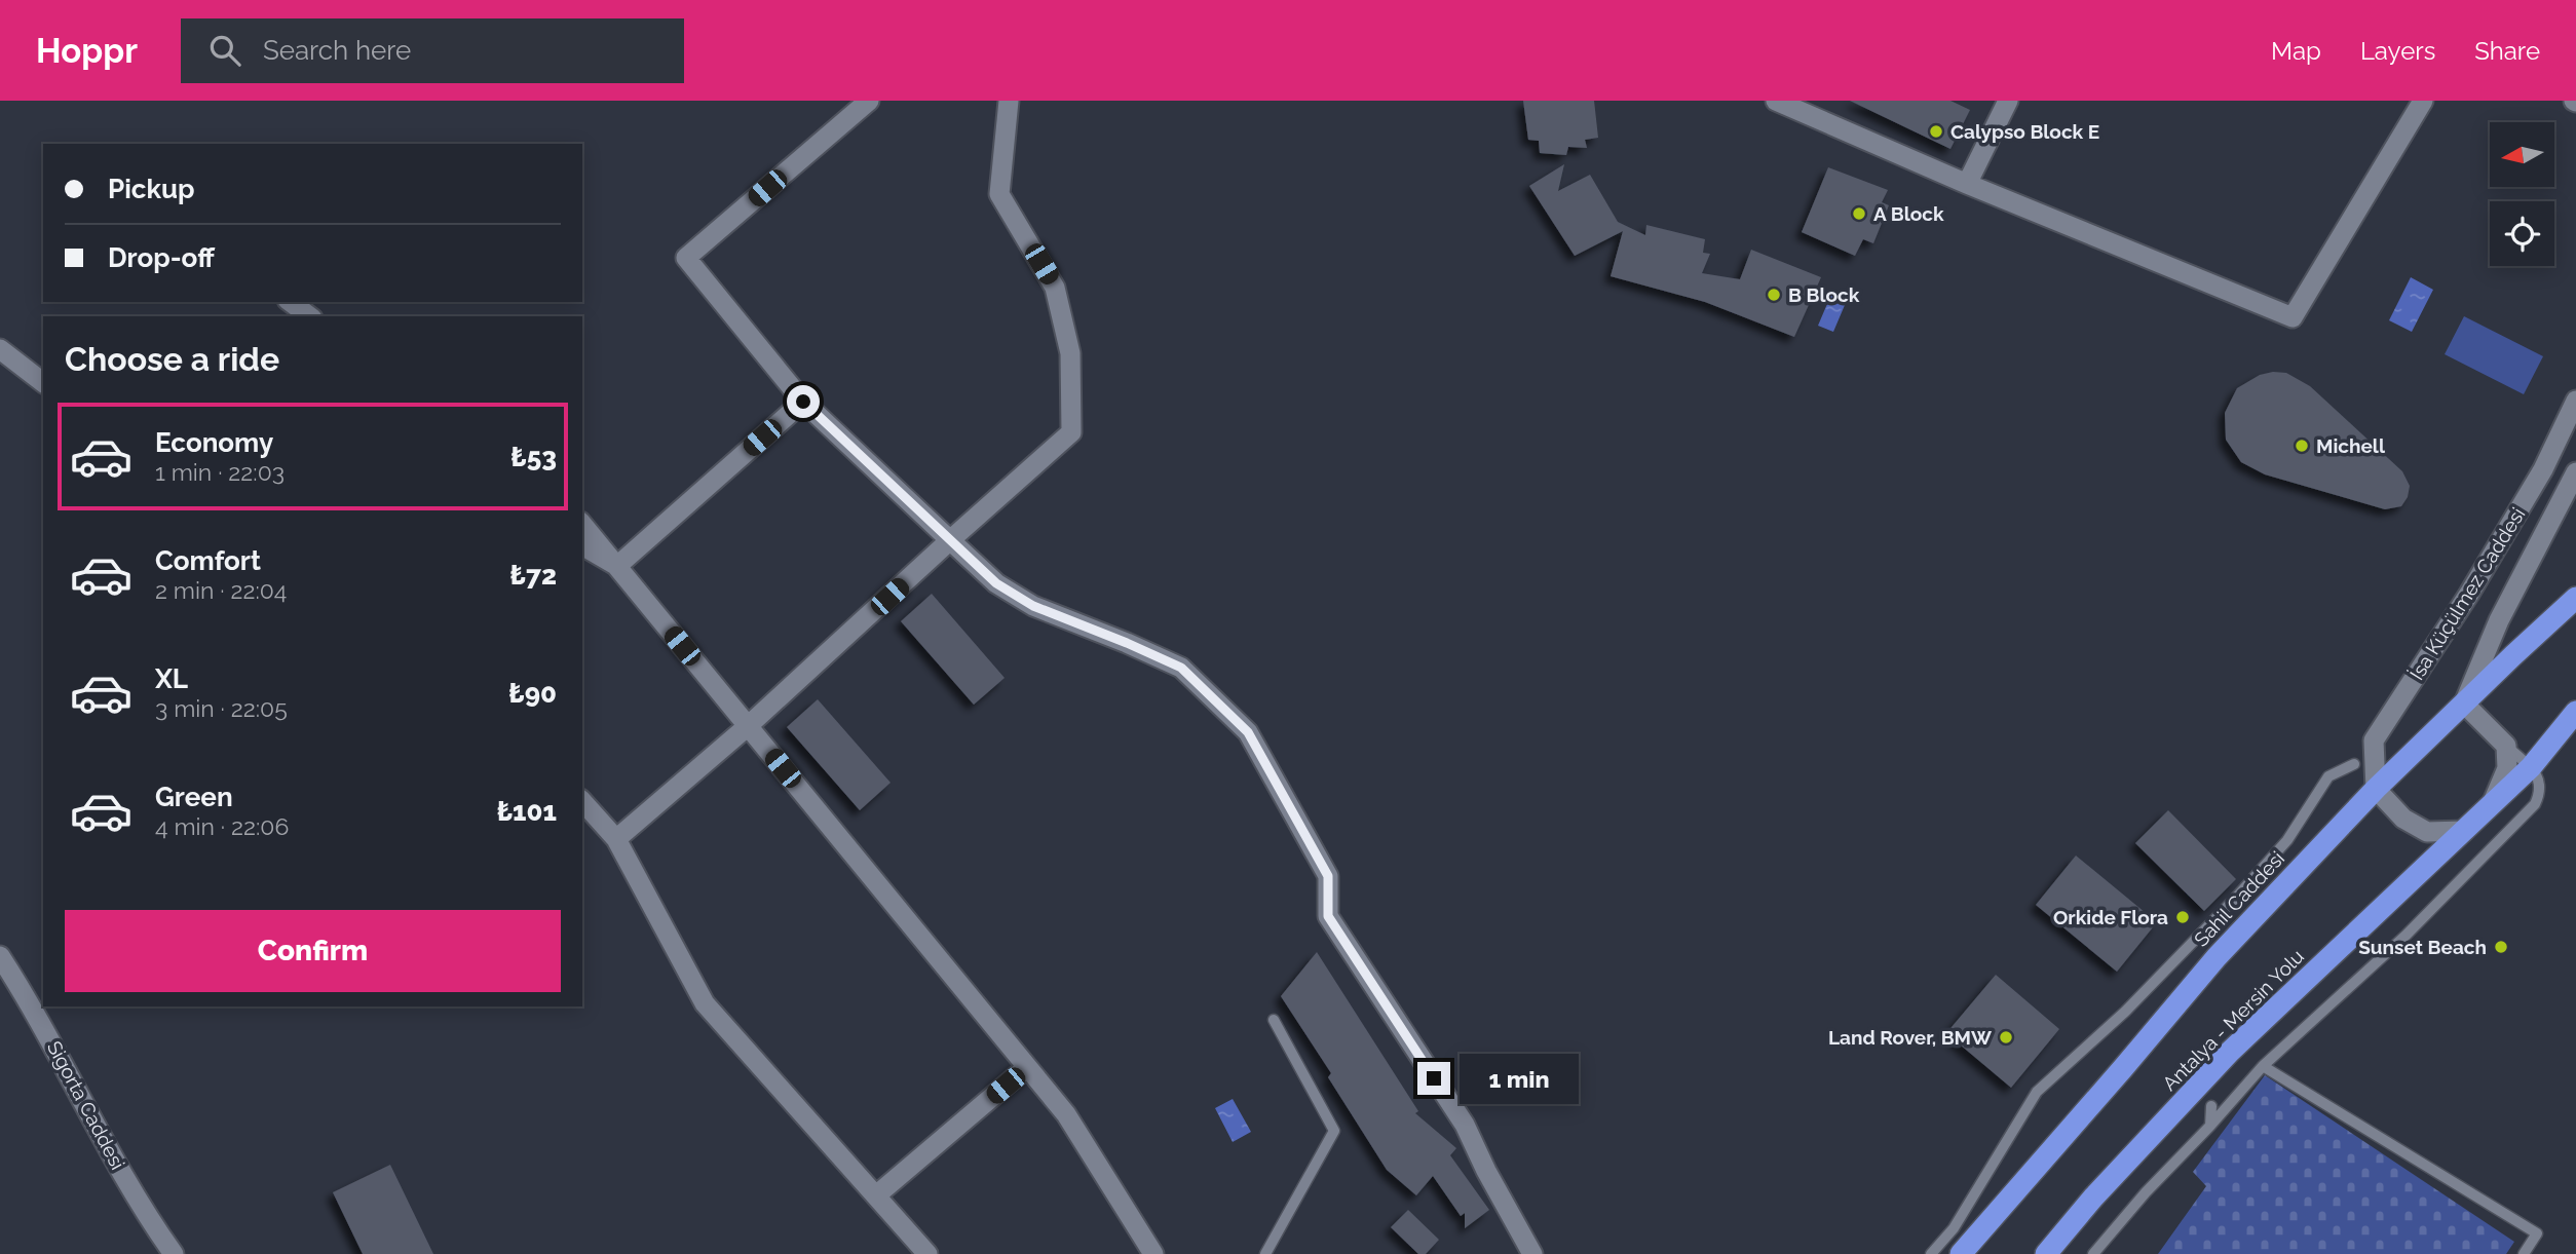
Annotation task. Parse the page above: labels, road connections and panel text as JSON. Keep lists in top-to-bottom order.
{
  "streets": {
    "highway": ["Sahil Caddesi", "Antalya - Mersin Yolu"],
    "street": ["İsa Küçülmez Caddesi", "Sigorta Caddesi"]
  },
  "crossings": [
    ["İsa Küçülmez Caddesi", "Sahil Caddesi"]
  ],
  "places": [
    "Calypso Block E",
    "A Block",
    "B Block",
    "Michell",
    "Orkide Flora",
    "Sunset Beach",
    "Land Rover, BMW"
  ],
  "north": "left",
  "page": {
    "header": "Hoppr",
    "search": "Search here",
    "nav": ["Map", "Layers", "Share"],
    "banner": ["Pickup", "Drop-off"],
    "heading": "Choose a ride",
    "list": [
      {
        "name": "Economy",
        "note": "1 min · 22:03",
        "value": "₺53"
      },
      {
        "name": "Comfort",
        "note": "2 min · 22:04",
        "value": "₺72"
      },
      {
        "name": "XL",
        "note": "3 min · 22:05",
        "value": "₺90"
      },
      {
        "name": "Green",
        "note": "4 min · 22:06",
        "value": "₺101"
      }
    ],
    "buttons": "Confirm",
    "bubble": "1 min"
  }
}
